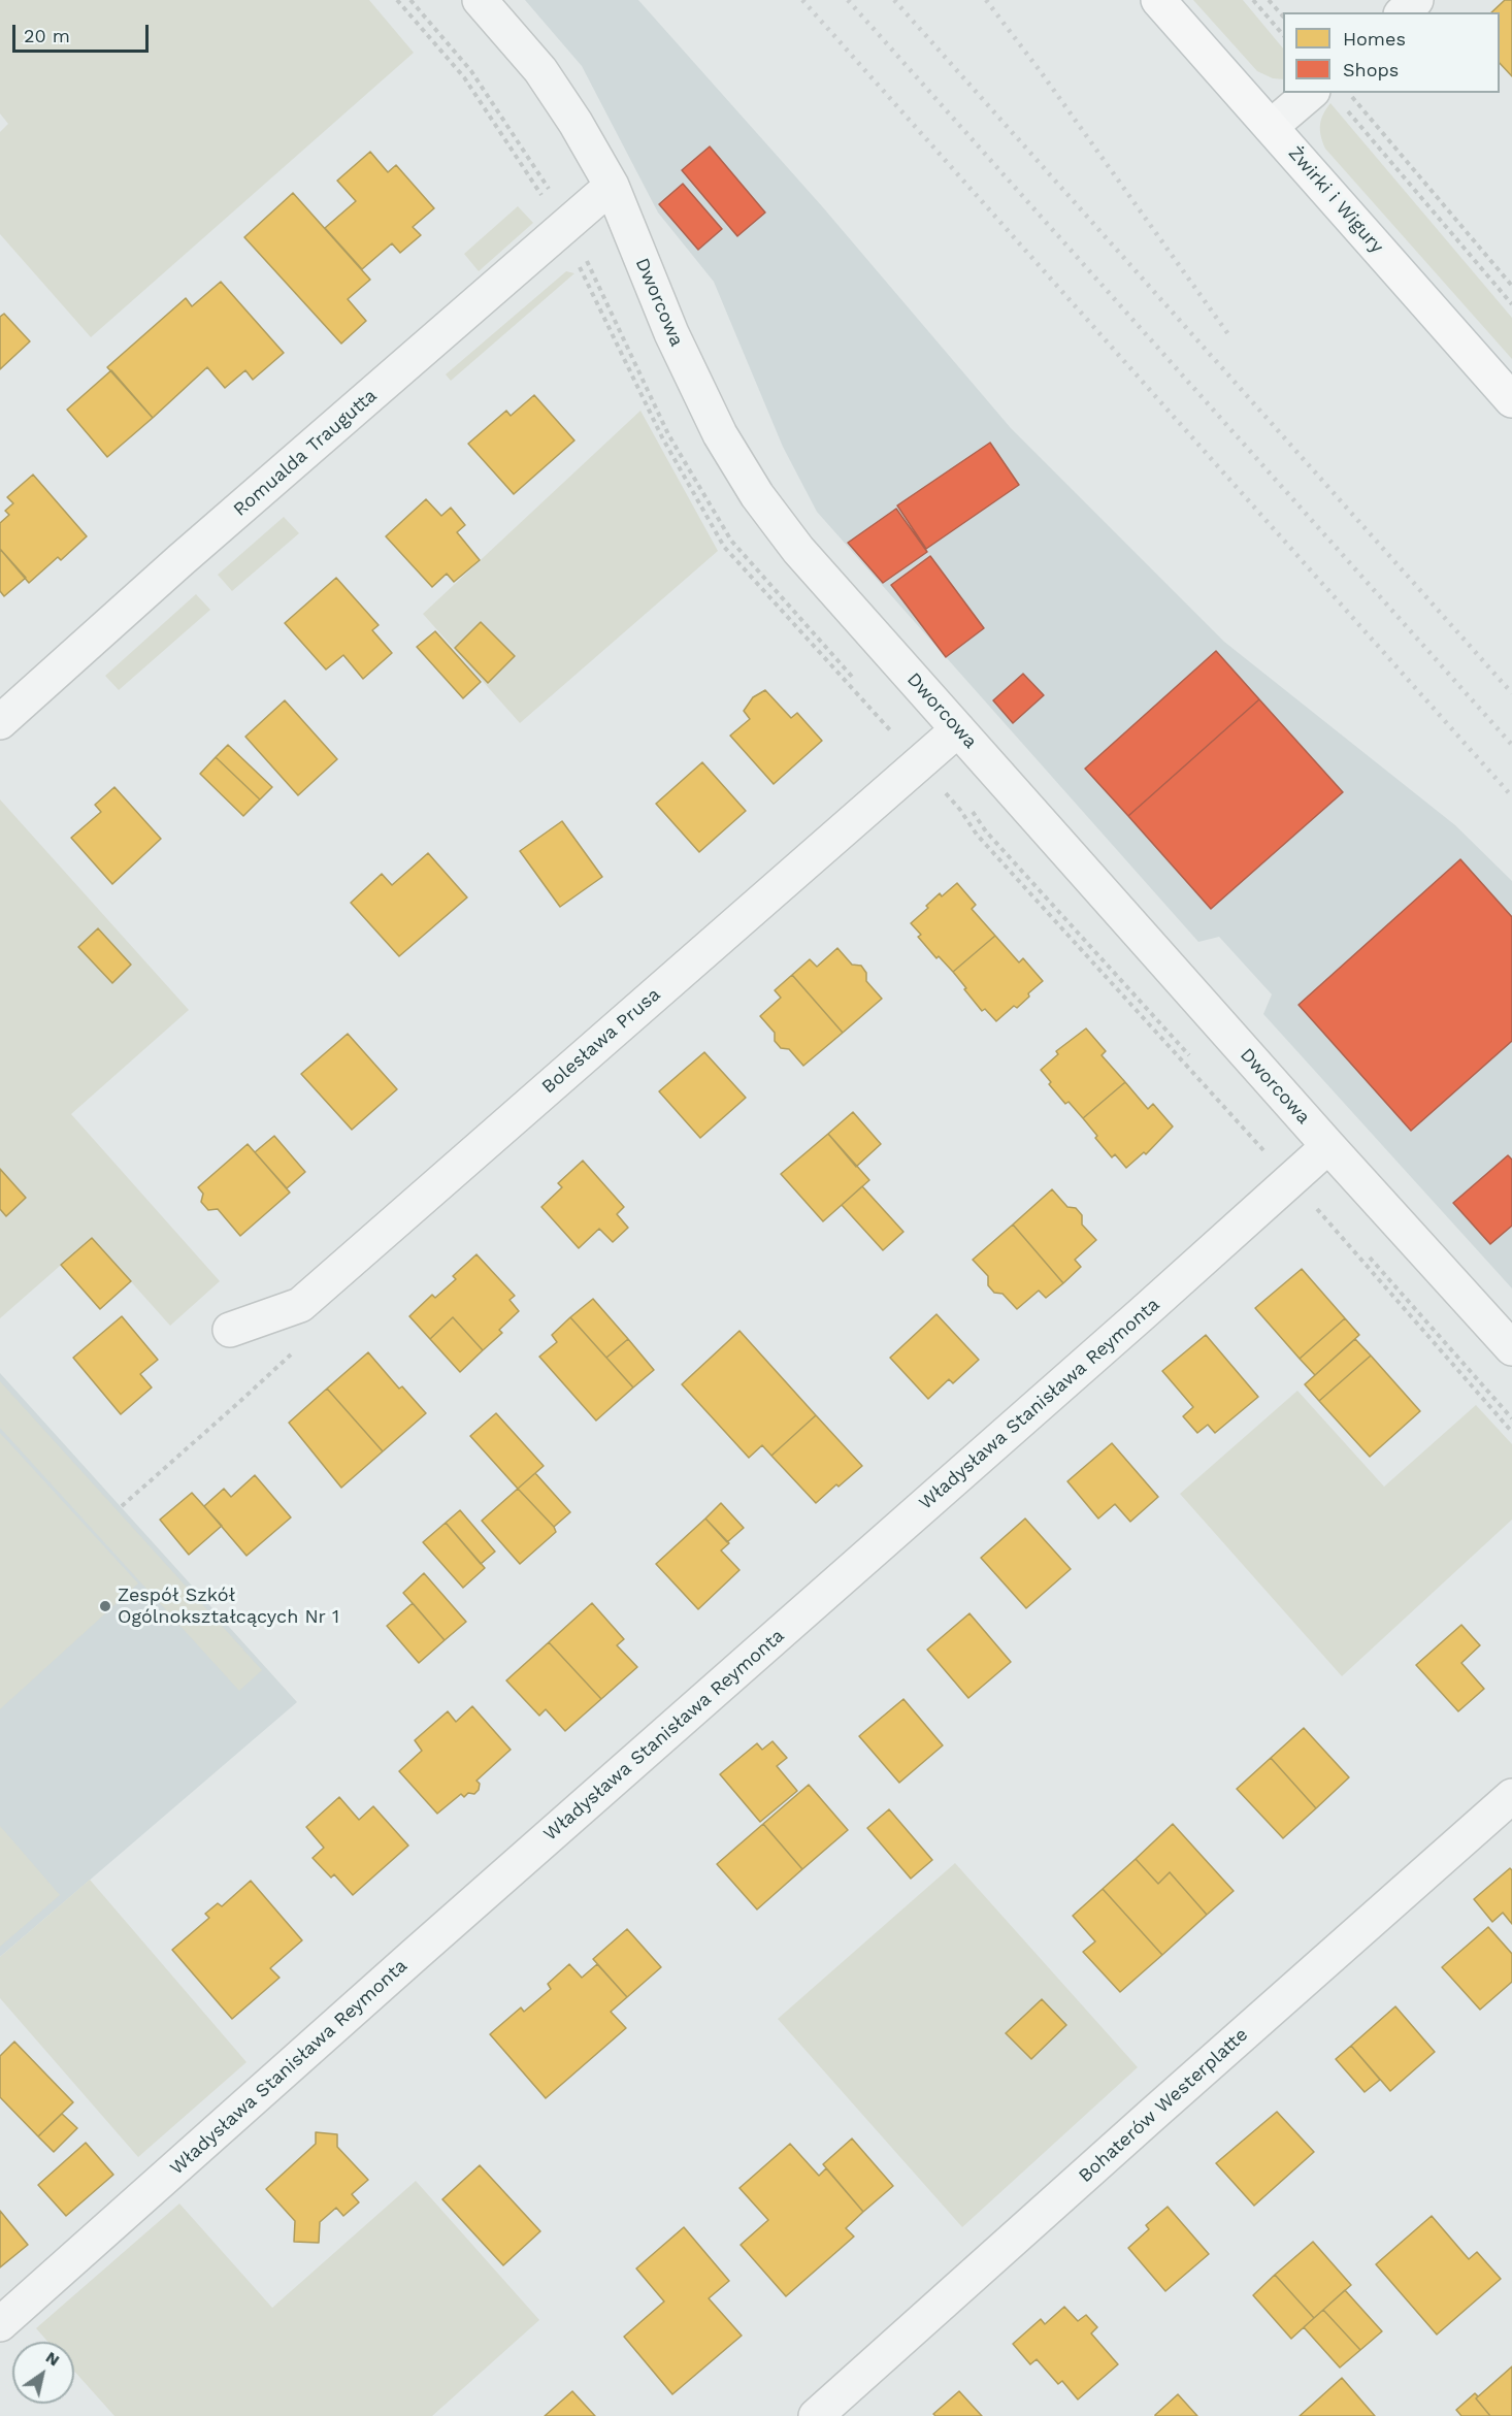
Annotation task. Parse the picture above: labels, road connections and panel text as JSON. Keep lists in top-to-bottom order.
{
  "streets": {
    "main road": ["Żwirki i Wigury"],
    "street": [
      "Dworcowa",
      "Romualda Traugutta",
      "Bolesława Prusa",
      "Władysława Stanisława Reymonta",
      "Bohaterów Westerplatte"
    ]
  },
  "crossings": [
    ["Dworcowa", "Romualda Traugutta"],
    ["Dworcowa", "Bolesława Prusa"],
    ["Dworcowa", "Władysława Stanisława Reymonta"]
  ],
  "places": ["Zespół Szkół Ogólnokształcących Nr 1"],
  "legend": ["Homes", "Shops"],
  "scale_bar": "20 m",
  "north": "top right"
}
